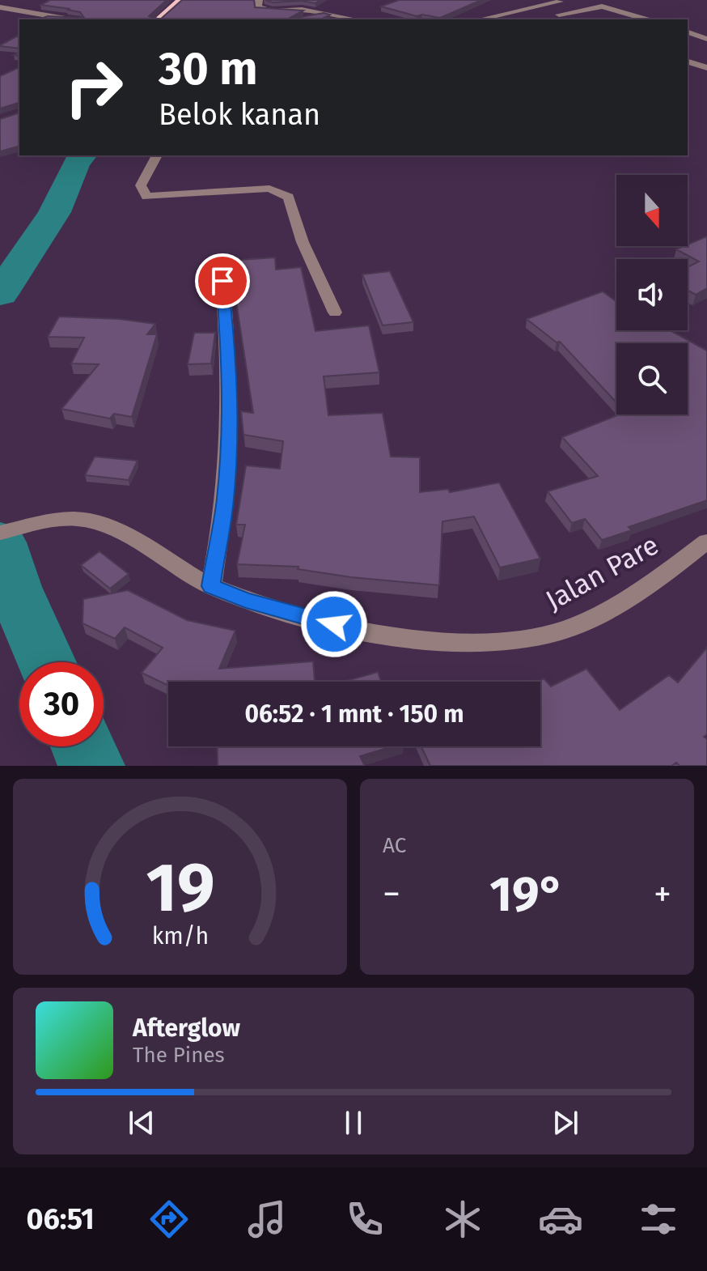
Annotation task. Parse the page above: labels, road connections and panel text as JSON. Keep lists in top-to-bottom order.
{
  "streets": {
    "street": ["Jalan Pare"]
  },
  "north": "bottom",
  "page": {
    "turn": ["30 m", "Belok kanan"],
    "limit": "30",
    "trip": "06:52 · 1 mnt · 150 m",
    "tile": "AC",
    "heat": ["−", "19°", "+"],
    "song": ["Afterglow", "The Pines"],
    "tabs": "06:51",
    "gauge": ["19", "km/h"]
  }
}
